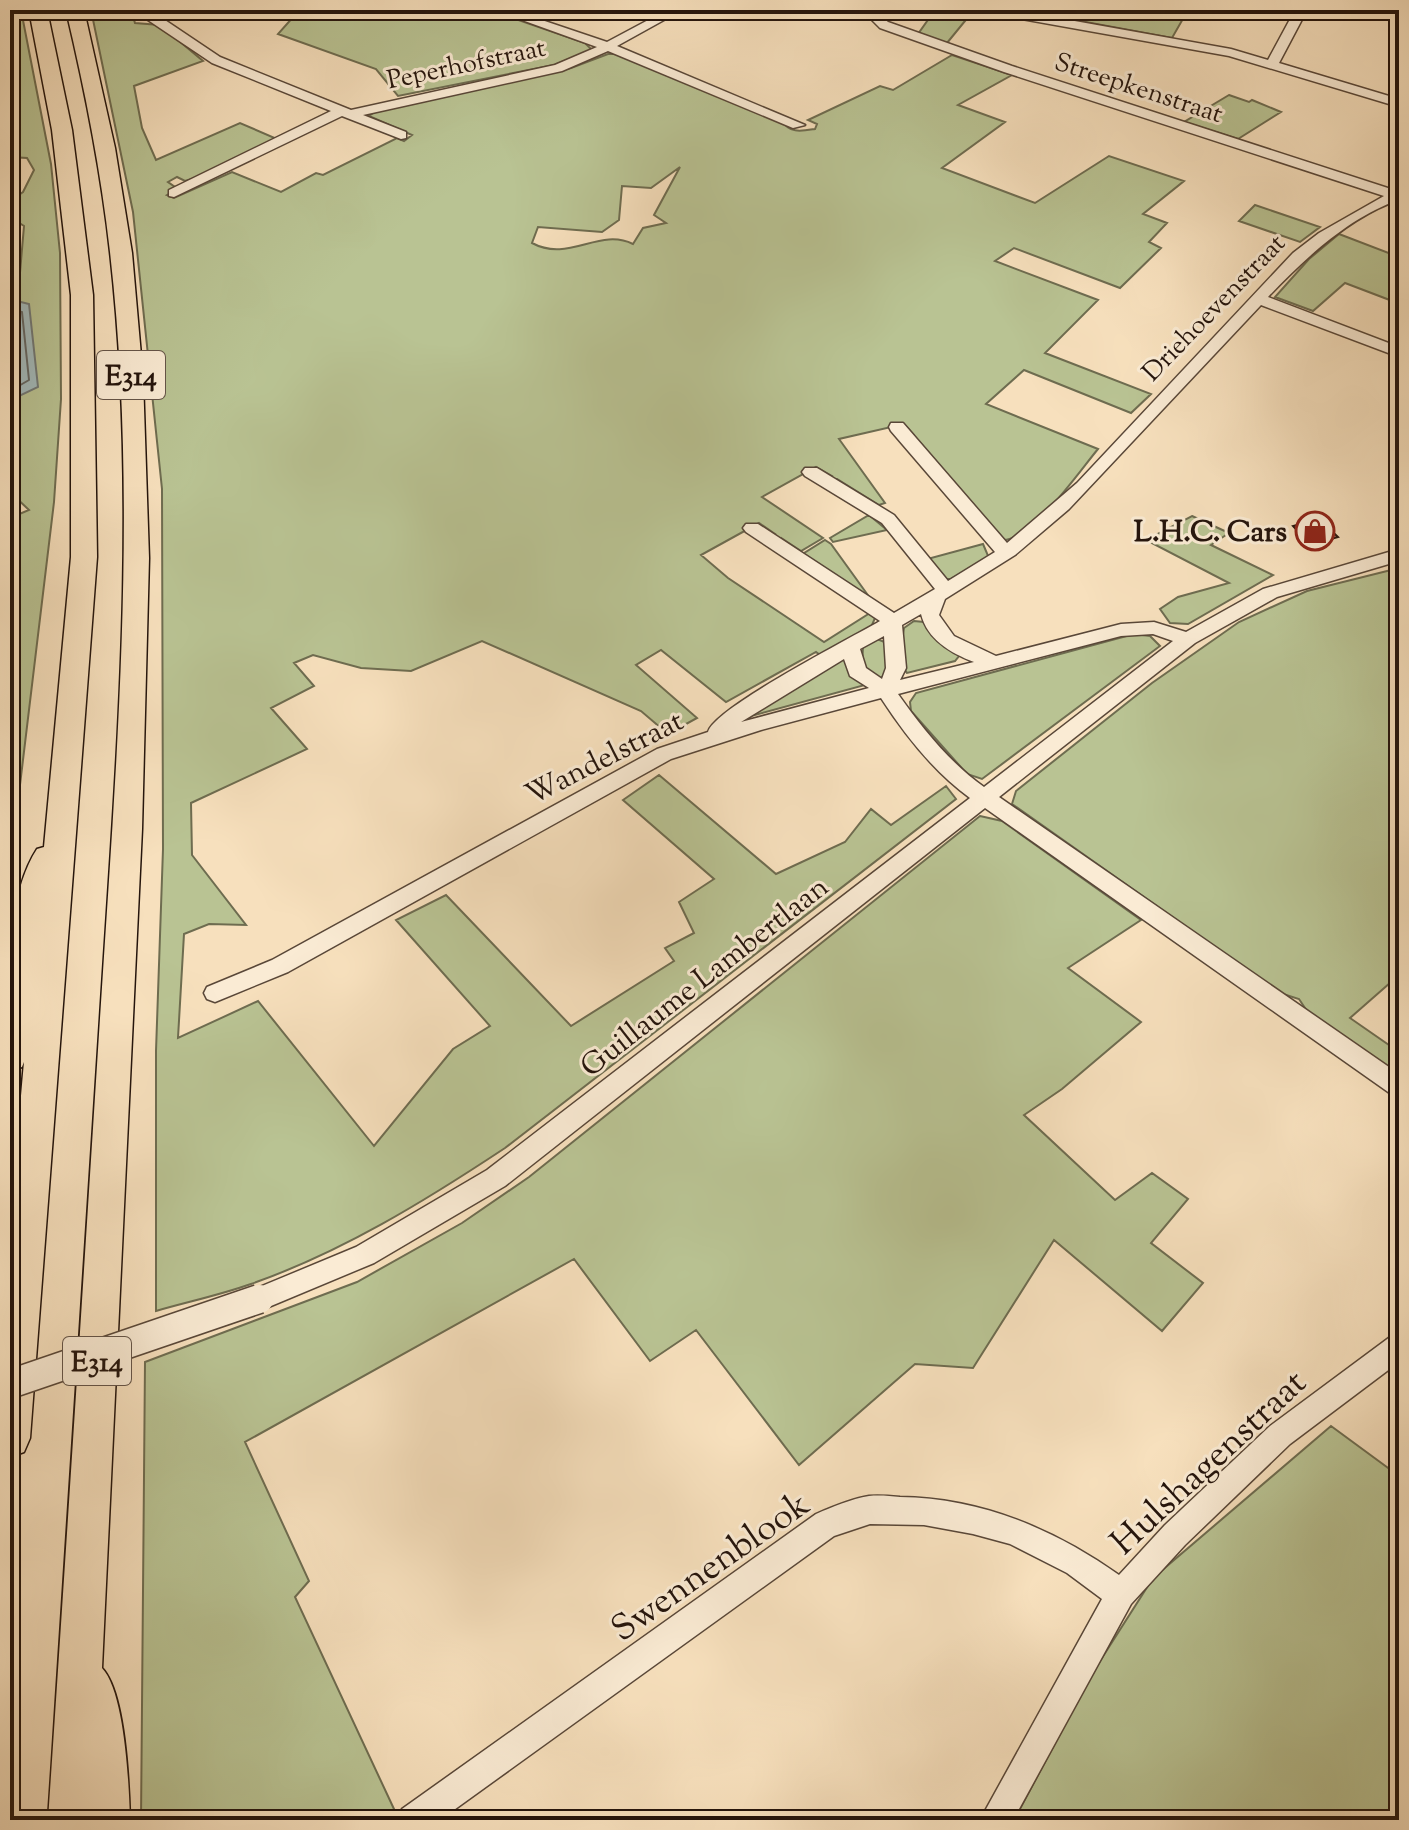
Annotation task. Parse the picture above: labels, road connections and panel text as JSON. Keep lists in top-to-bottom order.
{
  "streets": {
    "highway": ["E314"],
    "street": [
      "Peperhofstraat",
      "Streepkenstraat",
      "Driehoevenstraat",
      "Wandelstraat",
      "Guillaume Lambertlaan",
      "Hulshagenstraat",
      "Swennenblook"
    ]
  },
  "crossings": [
    ["Streepkenstraat", "Driehoevenstraat"],
    ["Driehoevenstraat", "Wandelstraat"],
    ["Wandelstraat", "Guillaume Lambertlaan"],
    ["Hulshagenstraat", "Swennenblook"]
  ],
  "places": {
    "shop": ["L.H.C. Cars"]
  }
}
